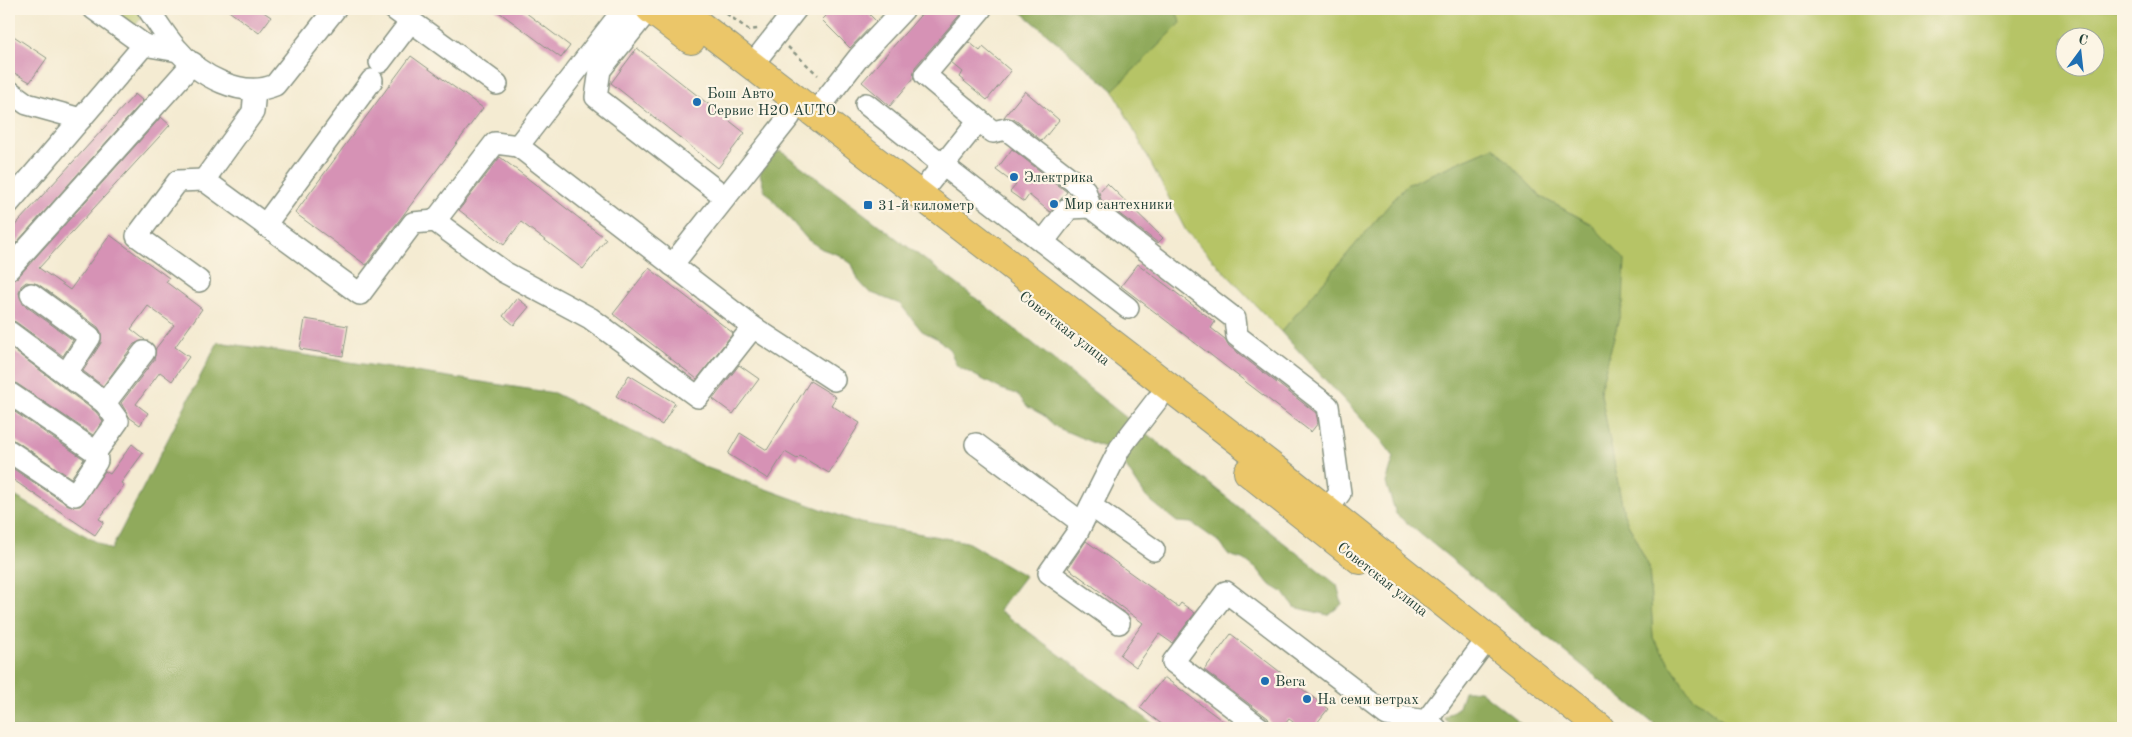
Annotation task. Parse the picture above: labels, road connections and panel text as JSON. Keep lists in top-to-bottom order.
{
  "streets": {
    "main road": ["Советская улица"]
  },
  "places": {
    "other": [
      "Бош Авто Сервис H2O AUTO",
      "Электрика",
      "Мир сантехники",
      "Вега",
      "На семи ветрах"
    ],
    "transit": ["31-й километр"]
  },
  "north": "top"
}
